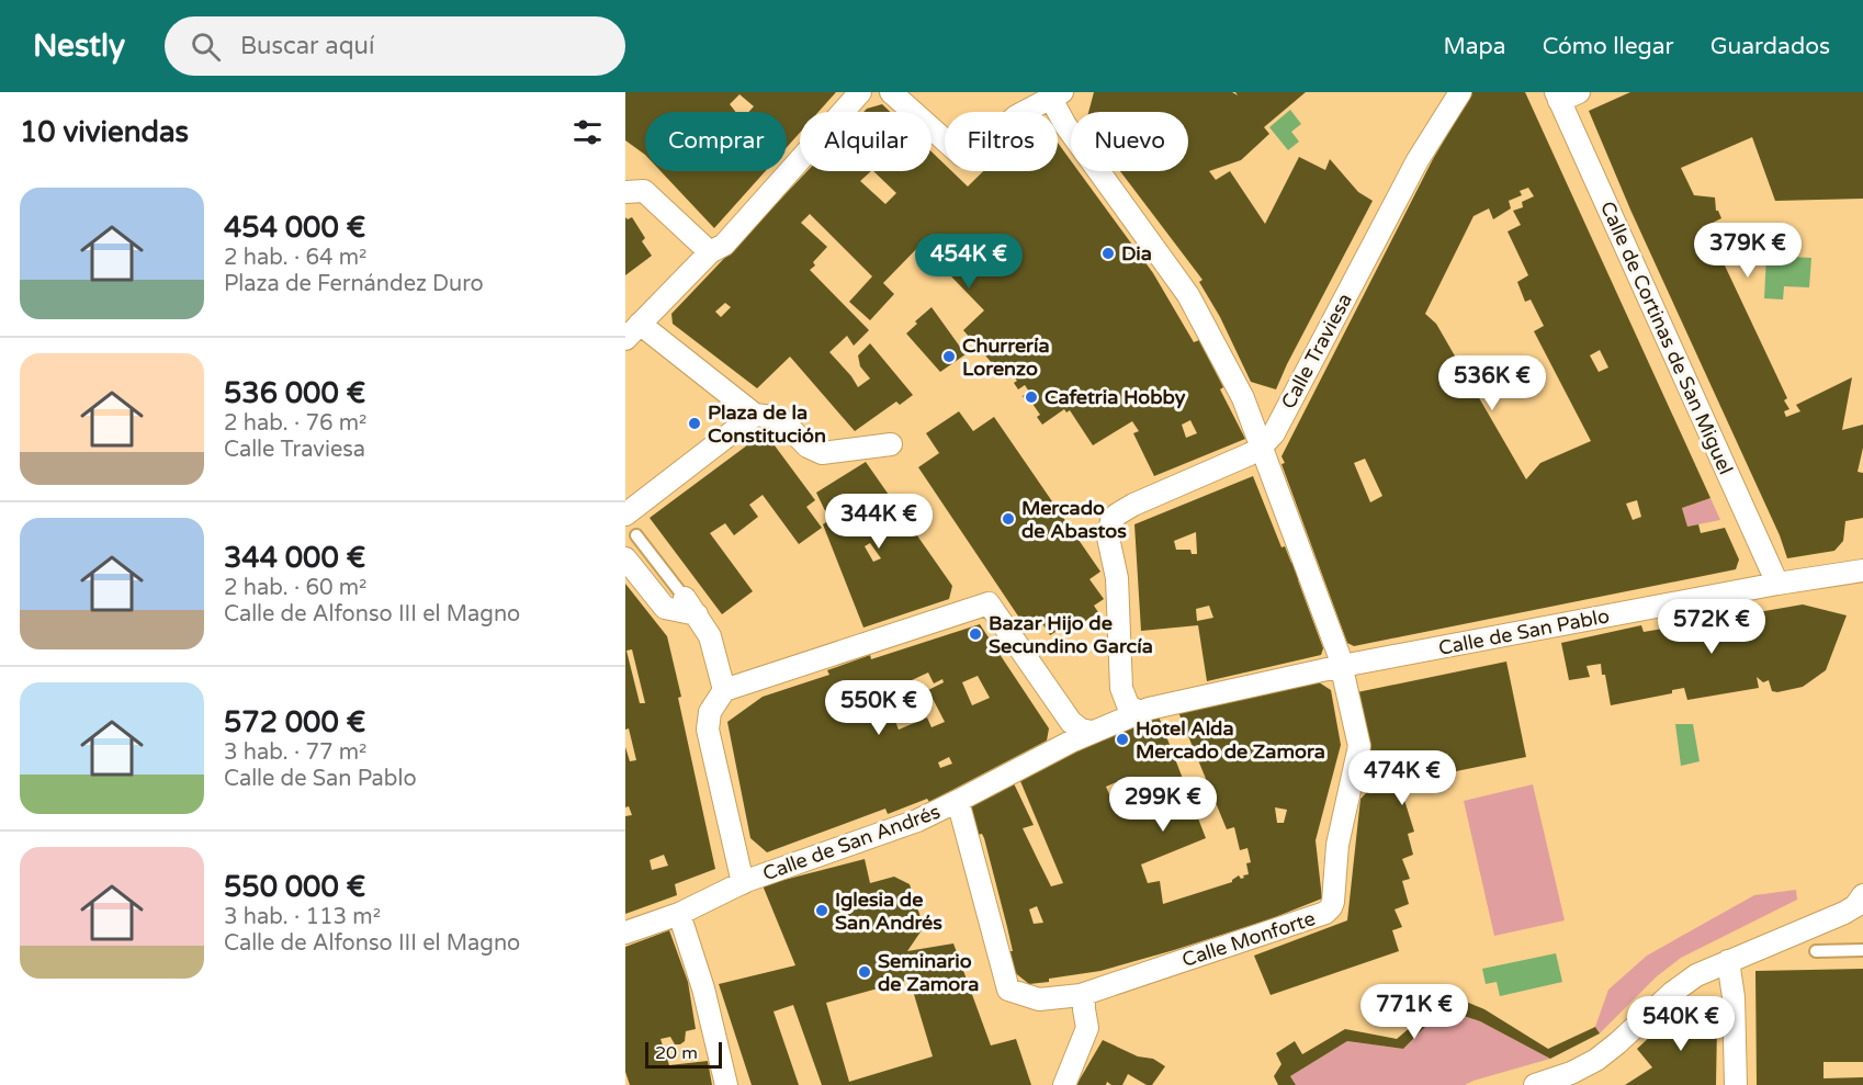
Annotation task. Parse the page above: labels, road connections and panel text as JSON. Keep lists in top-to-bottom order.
{
  "streets": {
    "street": [
      "Calle de Cortinas de San Miguel",
      "Calle Traviesa",
      "Calle de San Pablo",
      "Calle de San Andrés",
      "Calle Monforte"
    ]
  },
  "crossings": [
    ["Calle de Cortinas de San Miguel", "Calle de San Pablo"],
    ["Calle Traviesa", "Calle de San Pablo"],
    ["Calle Traviesa", "Calle de San Andrés"],
    ["Calle de San Pablo", "Calle de San Andrés"],
    ["Calle de San Pablo", "Calle Monforte"]
  ],
  "places": [
    "Dia",
    "Churrería Lorenzo",
    "Cafetria Hobby",
    "Plaza de la Constitución",
    "Mercado de Abastos",
    "Bazar Hijo de Secundino García",
    "Hotel Alda Mercado de Zamora",
    "Iglesia de San Andrés",
    "Seminario de Zamora"
  ],
  "scale_bar": "20 m",
  "page": {
    "header": "Nestly",
    "search": "Buscar aquí",
    "nav": ["Mapa", "Cómo llegar", "Guardados"],
    "heading": "10 viviendas",
    "chip": [
      "Comprar",
      "Alquilar",
      "Filtros",
      "Nuevo"
    ],
    "list": [
      {
        "name": "454 000 €",
        "note": "2 hab. · 64 m² · Plaza de Fernández Duro"
      },
      {
        "name": "536 000 €",
        "note": "2 hab. · 76 m² · Calle Traviesa"
      },
      {
        "name": "344 000 €",
        "note": "2 hab. · 60 m² · Calle de Alfonso III el Magno"
      },
      {
        "name": "572 000 €",
        "note": "3 hab. · 77 m² · Calle de San Pablo"
      },
      {
        "name": "550 000 €",
        "note": "3 hab. · 113 m² · Calle de Alfonso III el Magno"
      }
    ],
    "price": [
      "379K €",
      "454K €",
      "536K €",
      "344K €",
      "572K €",
      "550K €",
      "474K €",
      "299K €",
      "771K €",
      "540K €"
    ],
    "scale": "20 m"
  }
}
